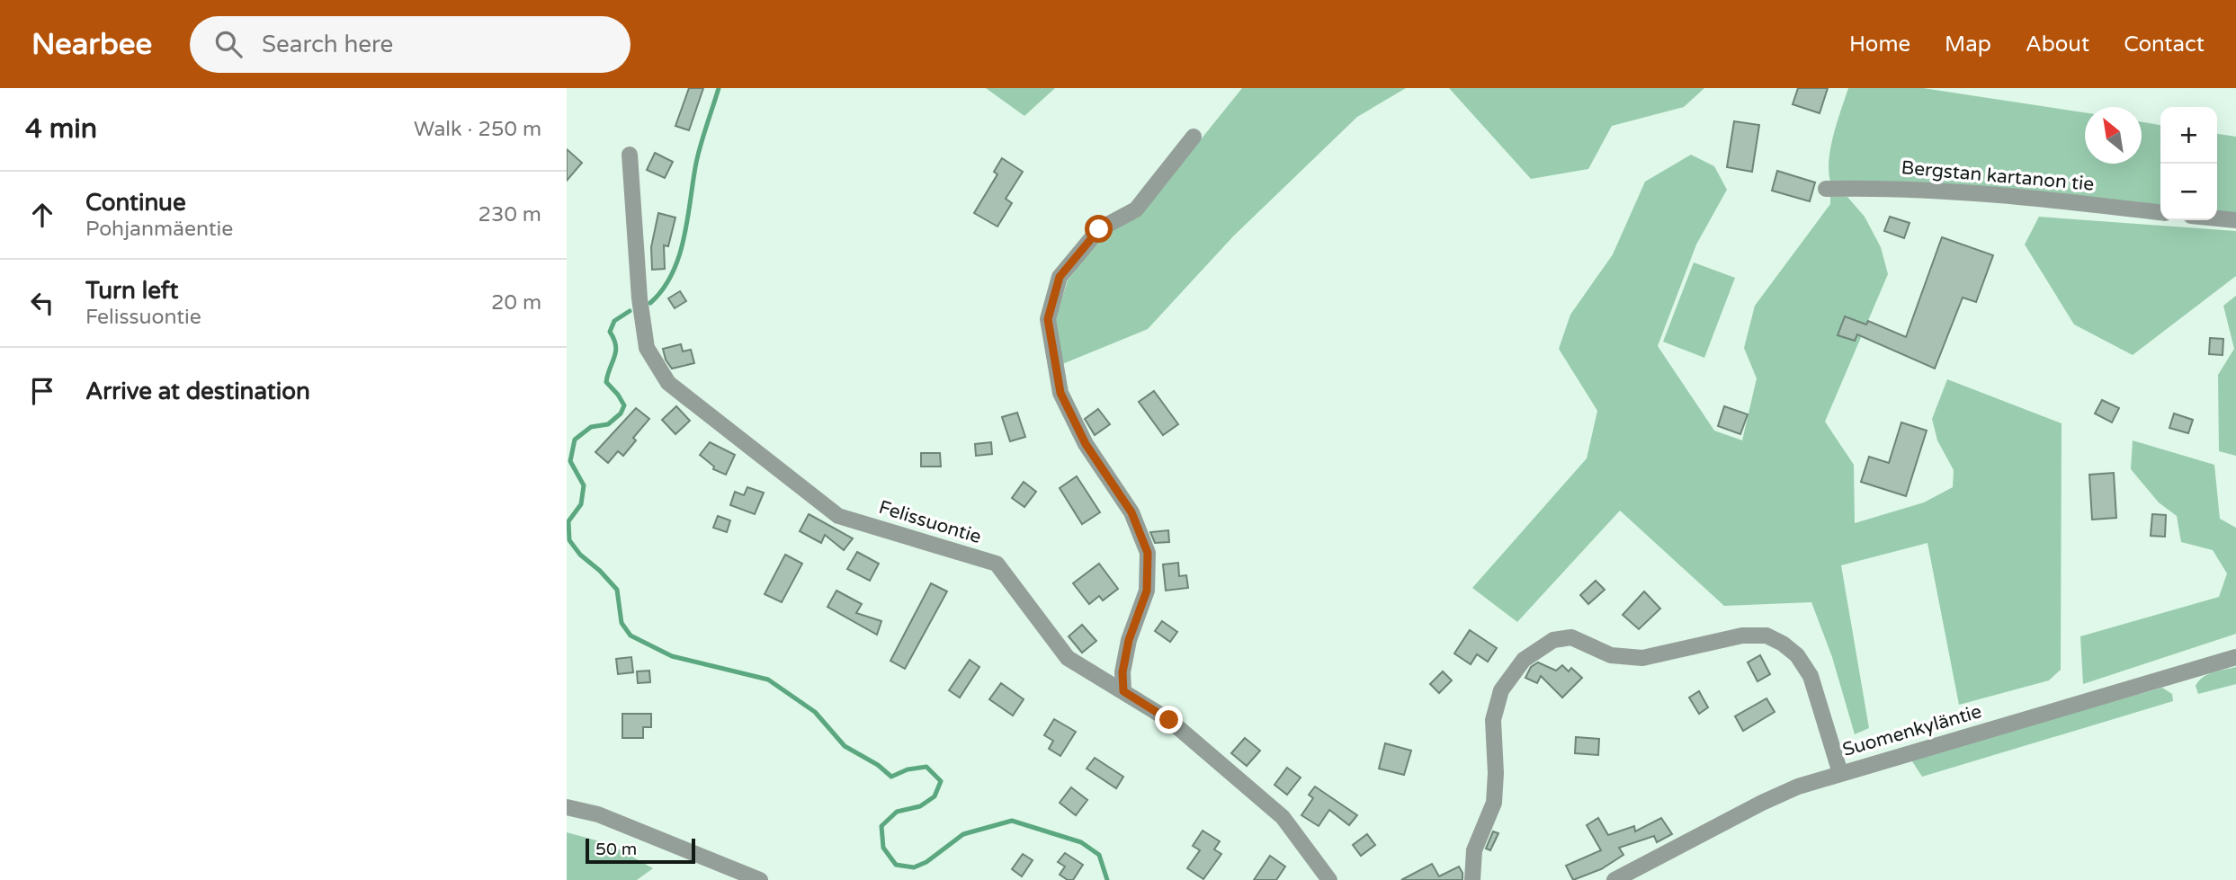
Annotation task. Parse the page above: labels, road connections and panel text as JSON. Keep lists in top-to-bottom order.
{
  "streets": {
    "street": ["Bergstan kartanon tie", "Felissuontie", "Suomenkyläntie"]
  },
  "scale_bar": "50 m",
  "north": "top left",
  "page": {
    "header": "Nearbee",
    "search": "Search here",
    "nav": [
      "Home",
      "Map",
      "About",
      "Contact"
    ],
    "heading": ["4 min", "Walk · 250 m"],
    "map_buttons": ["+", "−"],
    "list": [
      ["Continue", "Pohjanmäentie", "230 m"],
      ["Turn left", "Felissuontie", "20 m"],
      "Arrive at destination"
    ],
    "scale": "50 m"
  }
}
